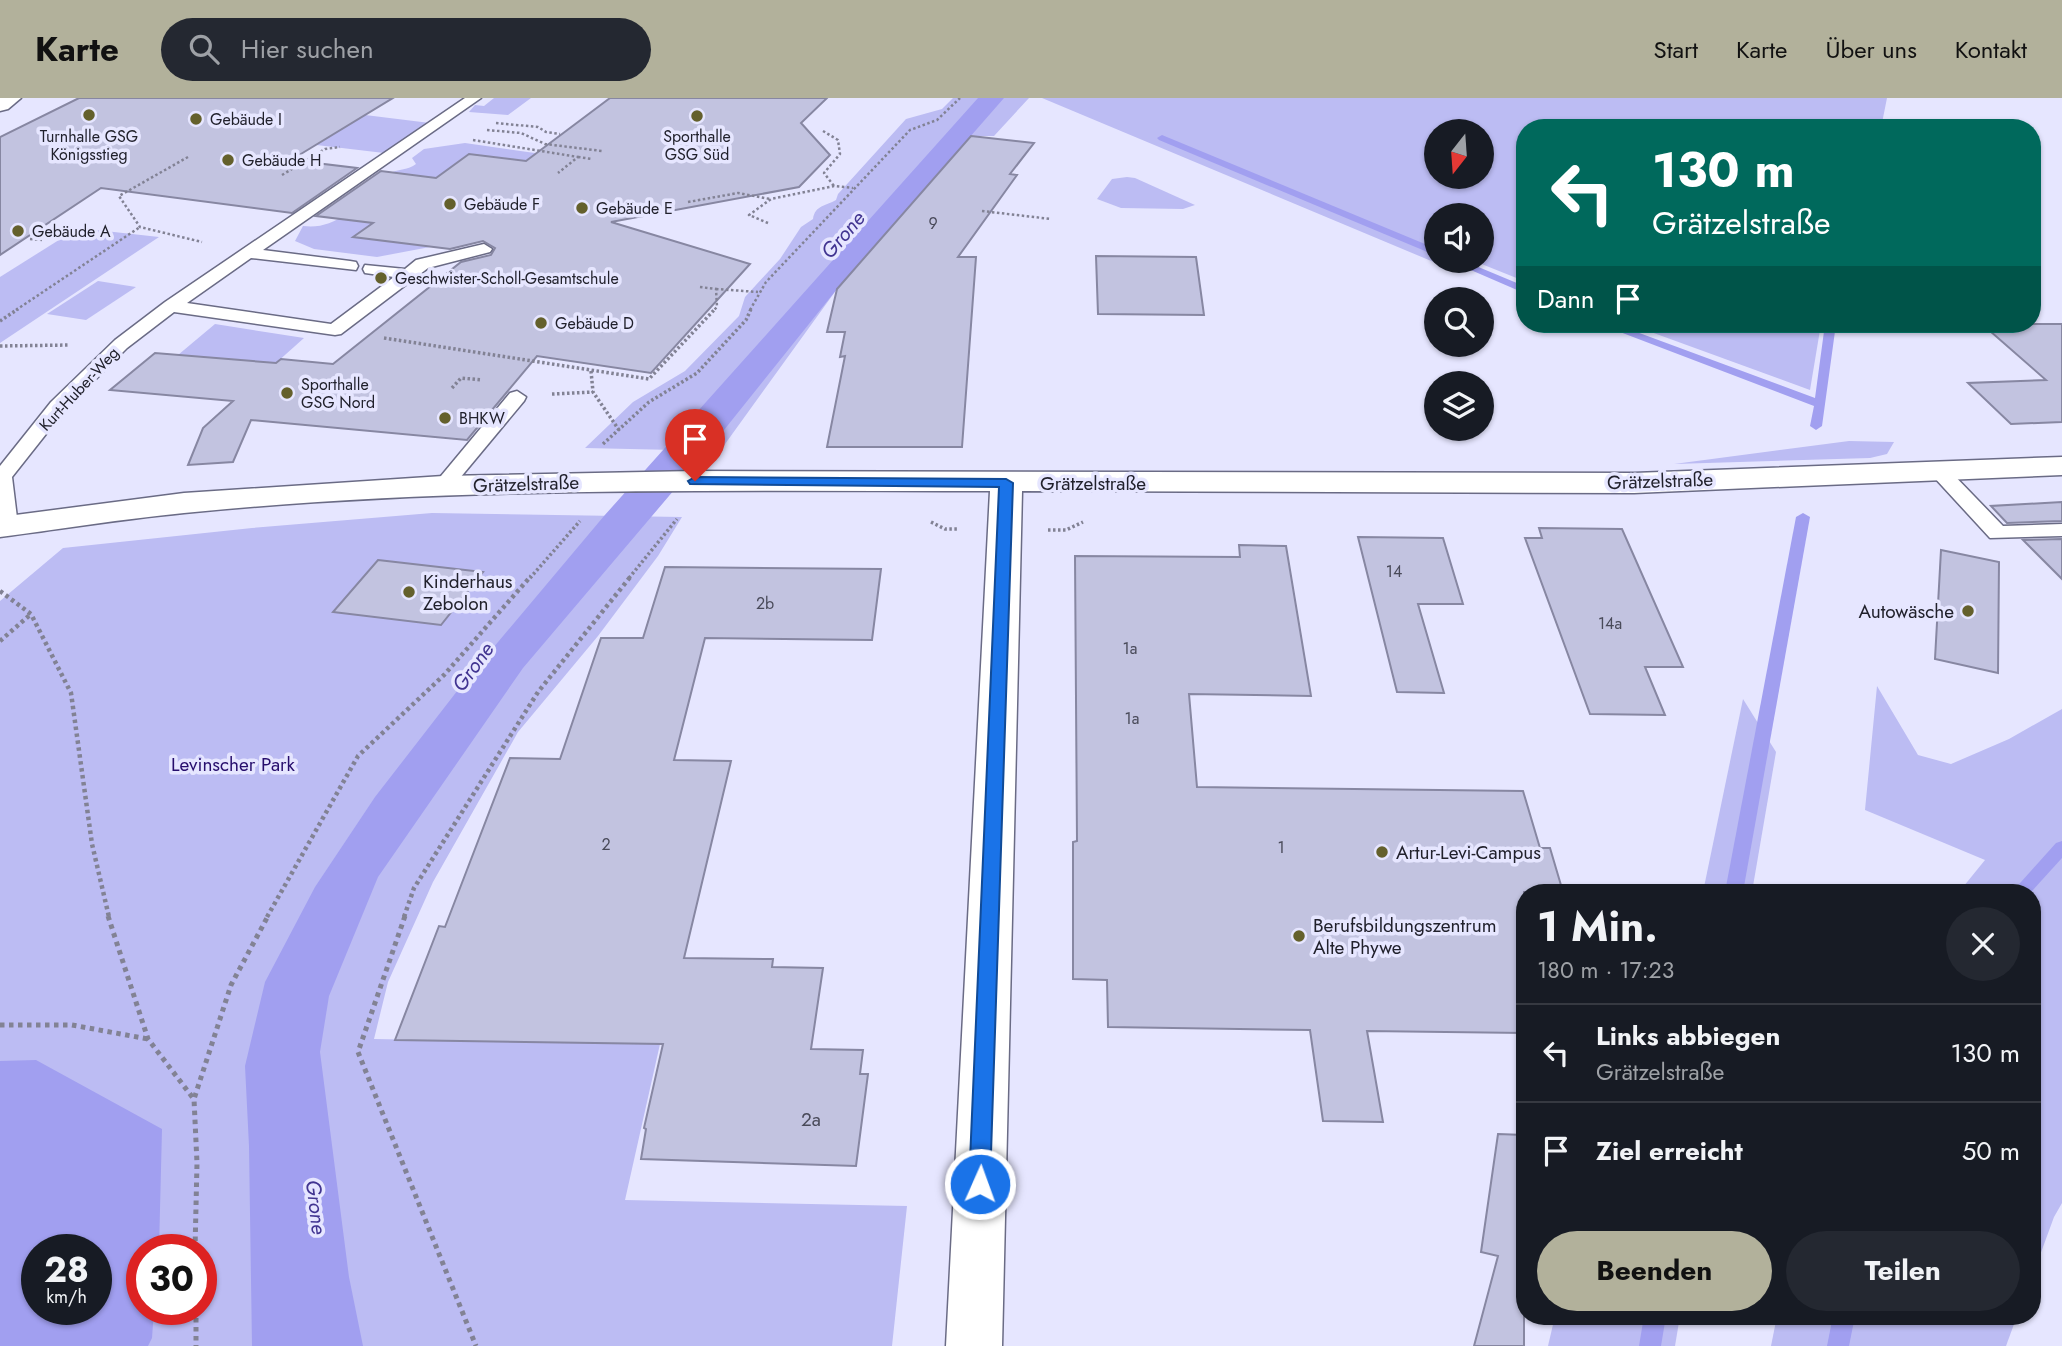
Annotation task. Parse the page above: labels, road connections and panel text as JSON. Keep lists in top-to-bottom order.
{
  "streets": {
    "street": ["Grätzelstraße"],
    "lane": ["Kurt-Huber-Weg"]
  },
  "crossings": [
    ["Kurt-Huber-Weg", "Grätzelstraße"]
  ],
  "water": ["Grone"],
  "parks": ["Levinscher Park"],
  "places": [
    "Turnhalle GSG Königsstieg",
    "Sporthalle GSG Süd",
    "Gebäude I",
    "Gebäude H",
    "Gebäude F",
    "Gebäude E",
    "Gebäude A",
    "Geschwister-Scholl-Gesamtschule",
    "Gebäude D",
    "Sporthalle GSG Nord",
    "BHKW",
    "Kinderhaus Zebolon",
    "Autowäsche",
    "Artur-Levi-Campus",
    "Berufsbildungszentrum Alte Phywe"
  ],
  "house_numbers": [
    "9",
    "14",
    "2b",
    "14a",
    "1a",
    "1a",
    "2",
    "1",
    "2a"
  ],
  "north": "bottom",
  "page": {
    "header": "Karte",
    "search": "Hier suchen",
    "nav": [
      "Start",
      "Karte",
      "Über uns",
      "Kontakt"
    ],
    "turn": ["130 m", "Grätzelstraße"],
    "then": "Dann",
    "heading": ["1 Min.", "180 m · 17:23"],
    "list": [
      {
        "name": "Links abbiegen",
        "note": "Grätzelstraße",
        "value": "130 m"
      },
      {
        "name": "Ziel erreicht",
        "value": "50 m"
      }
    ],
    "buttons": ["Beenden", "Teilen"],
    "speed": "28 km/h",
    "limit": "30"
  }
}
